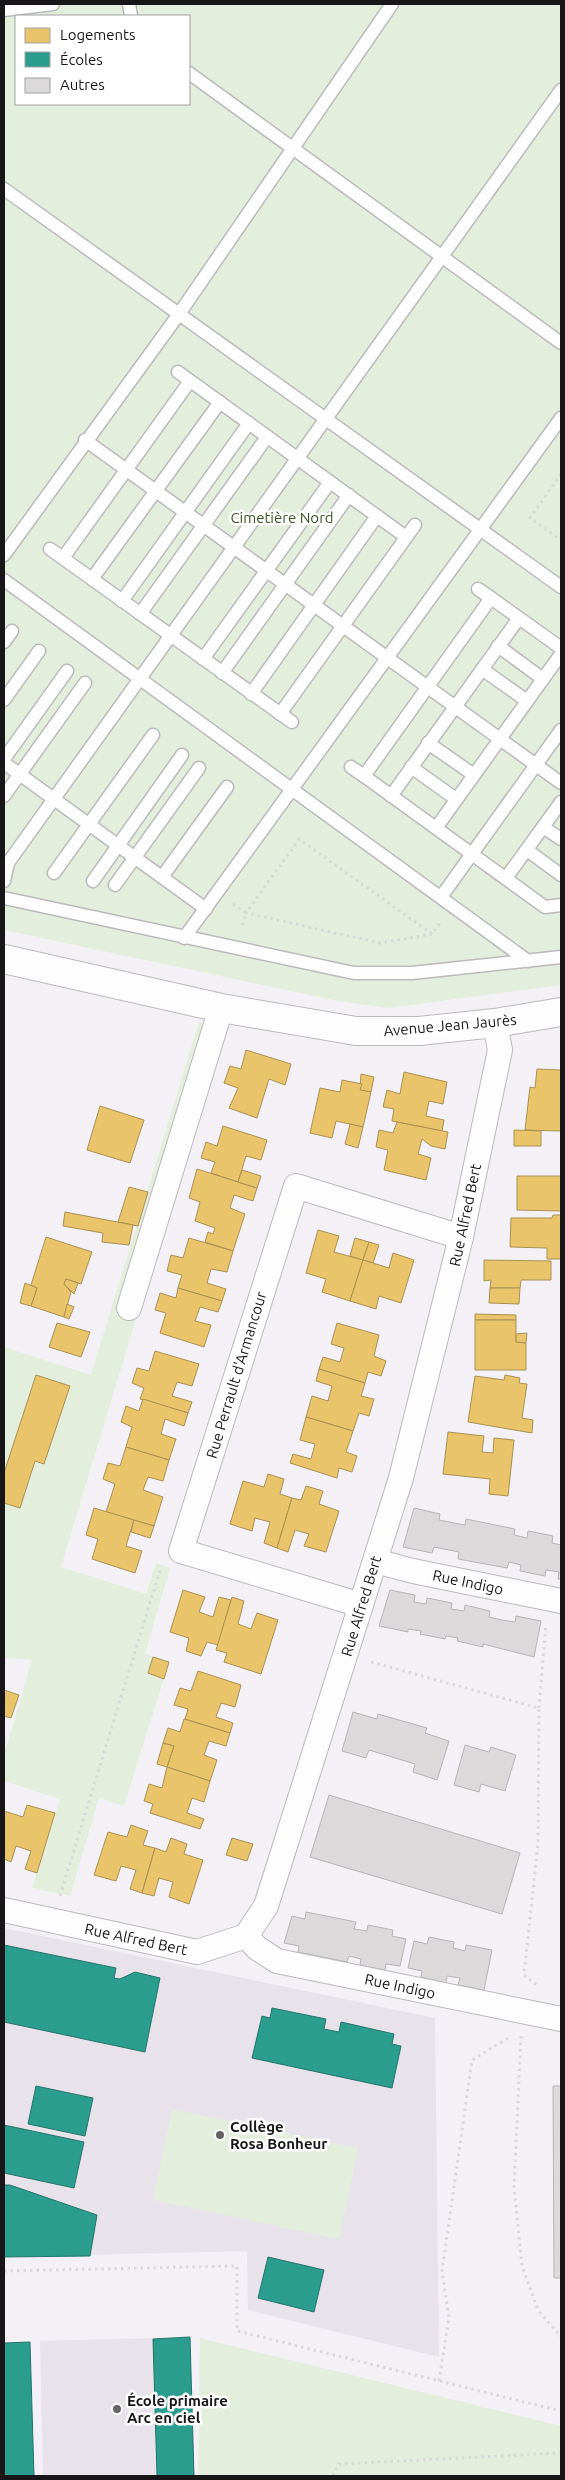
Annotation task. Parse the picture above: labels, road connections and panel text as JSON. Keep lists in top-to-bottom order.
{
  "streets": {
    "street": [
      "Avenue Jean Jaurès",
      "Rue Alfred Bert",
      "Rue Perrault d'Armancour",
      "Rue Indigo"
    ]
  },
  "crossings": [
    ["Avenue Jean Jaurès", "Rue Alfred Bert"],
    ["Rue Alfred Bert", "Rue Perrault d'Armancour"],
    ["Rue Alfred Bert", "Rue Indigo"]
  ],
  "parks": ["Cimetière Nord"],
  "places": ["Collège Rosa Bonheur", "École primaire Arc en ciel"],
  "legend": ["Logements", "Écoles", "Autres"]
}
